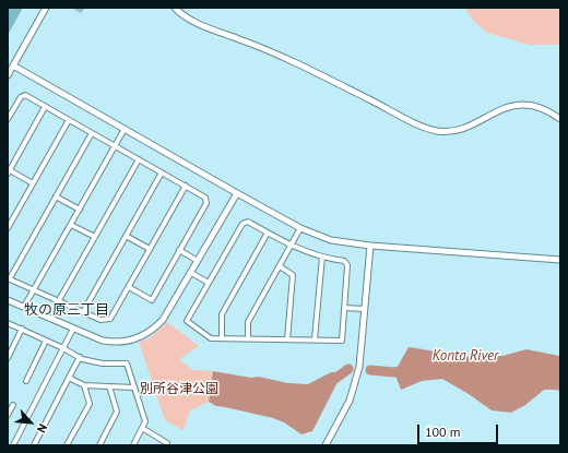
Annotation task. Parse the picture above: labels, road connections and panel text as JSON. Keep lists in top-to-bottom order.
{
  "districts": ["牧の原三丁目"],
  "water": ["Konta River"],
  "parks": ["別所谷津公園"],
  "scale_bar": "100 m",
  "north": "bottom right"
}
